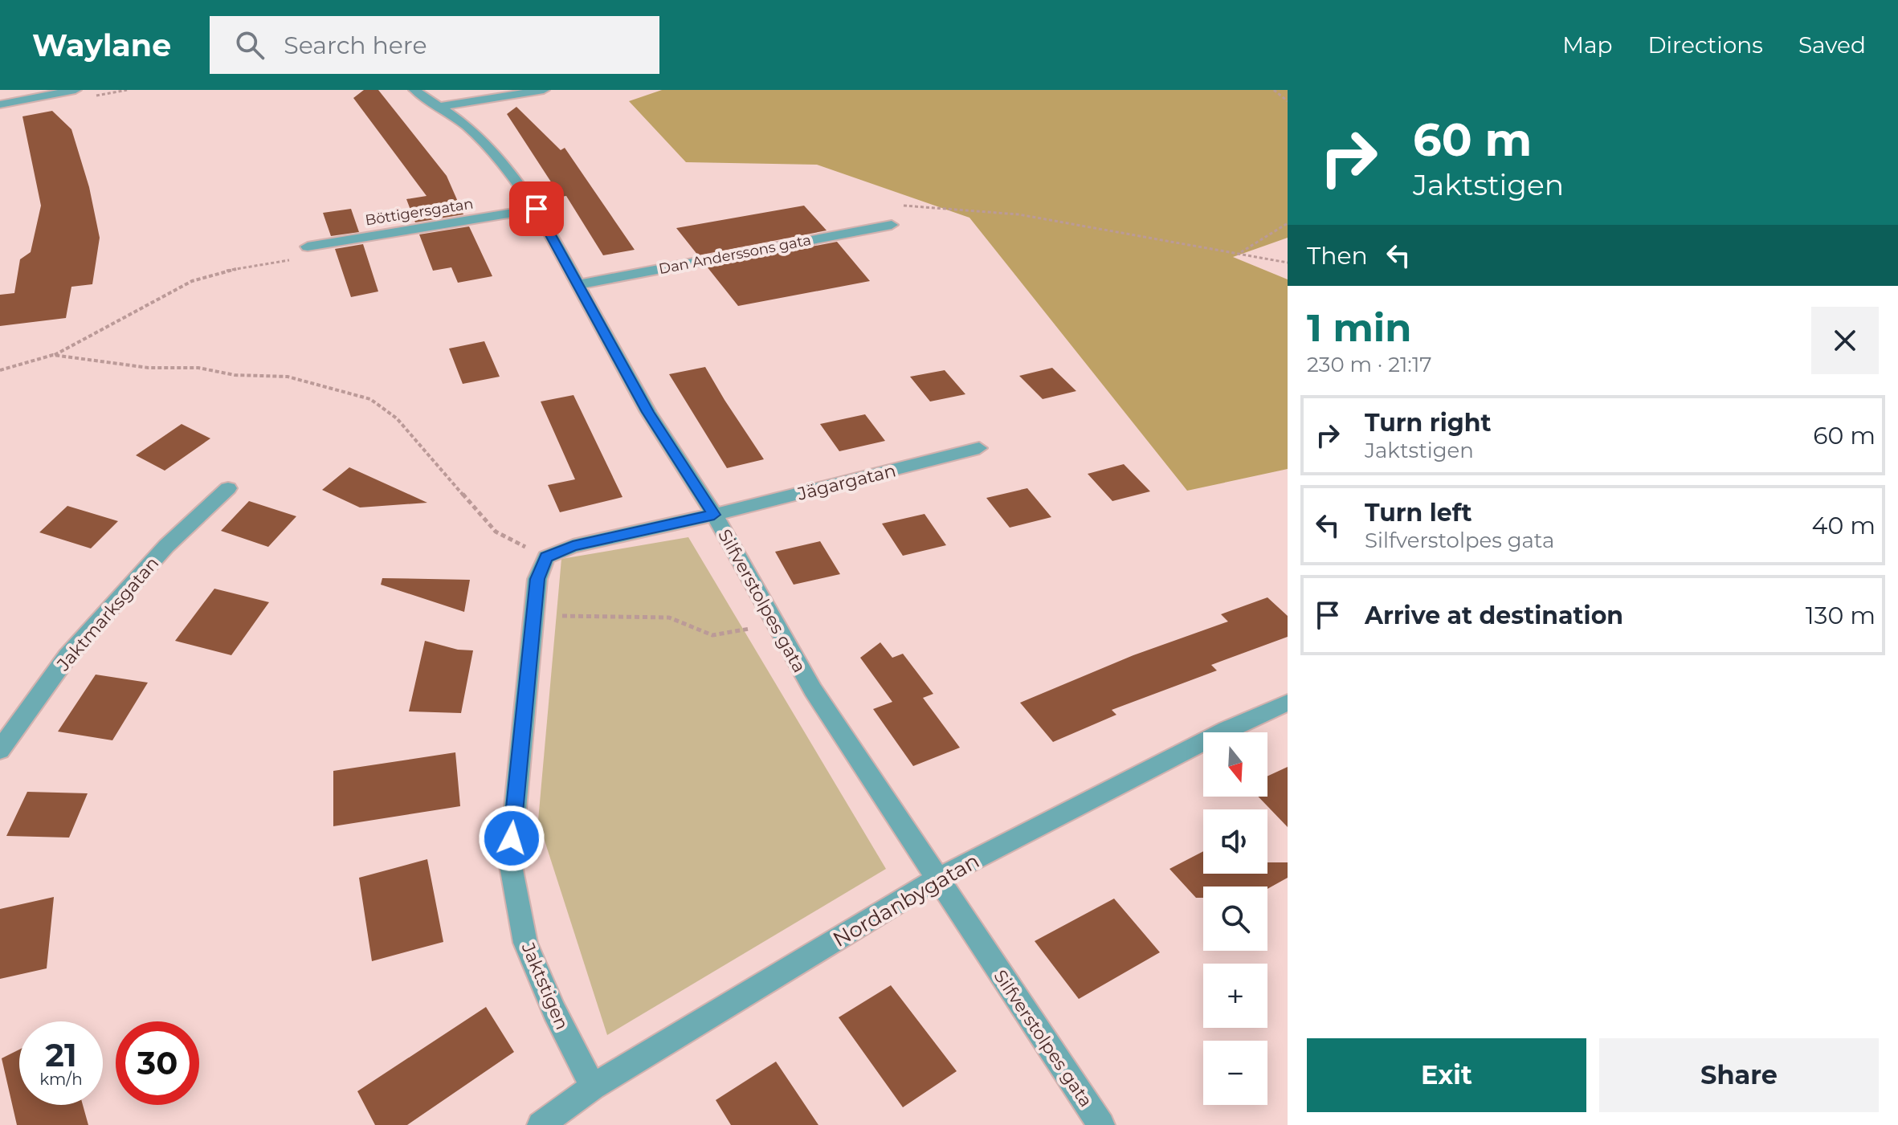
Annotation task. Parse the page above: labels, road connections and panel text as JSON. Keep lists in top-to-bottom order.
{
  "streets": {
    "street": [
      "Böttigersgatan",
      "Dan Anderssons gata",
      "Jägargatan",
      "Silfverstolpes gata",
      "Jaktmarksgatan",
      "Nordanbygatan",
      "Jaktstigen"
    ]
  },
  "crossings": [
    ["Böttigersgatan", "Silfverstolpes gata"],
    ["Dan Anderssons gata", "Silfverstolpes gata"],
    ["Jägargatan", "Silfverstolpes gata"],
    ["Silfverstolpes gata", "Nordanbygatan"],
    ["Nordanbygatan", "Jaktstigen"]
  ],
  "north": "bottom",
  "page": {
    "header": "Waylane",
    "search": "Search here",
    "nav": ["Map", "Directions", "Saved"],
    "turn": ["60 m", "Jaktstigen"],
    "then": "Then",
    "heading": ["1 min", "230 m · 21:17"],
    "list": [
      {
        "name": "Turn right",
        "note": "Jaktstigen",
        "value": "60 m"
      },
      {
        "name": "Turn left",
        "note": "Silfverstolpes gata",
        "value": "40 m"
      },
      {
        "name": "Arrive at destination",
        "value": "130 m"
      }
    ],
    "map_buttons": ["+", "−"],
    "speed": "21 km/h",
    "limit": "30",
    "buttons": ["Exit", "Share"]
  }
}
